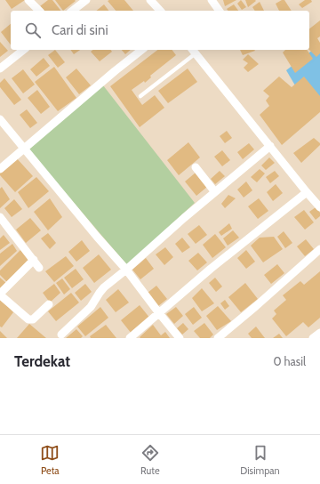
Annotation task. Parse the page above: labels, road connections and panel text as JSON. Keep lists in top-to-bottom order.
{
  "page": {
    "search": "Cari di sini",
    "heading": ["Terdekat", "0 hasil"],
    "nav": ["Peta", "Rute", "Disimpan"]
  }
}
